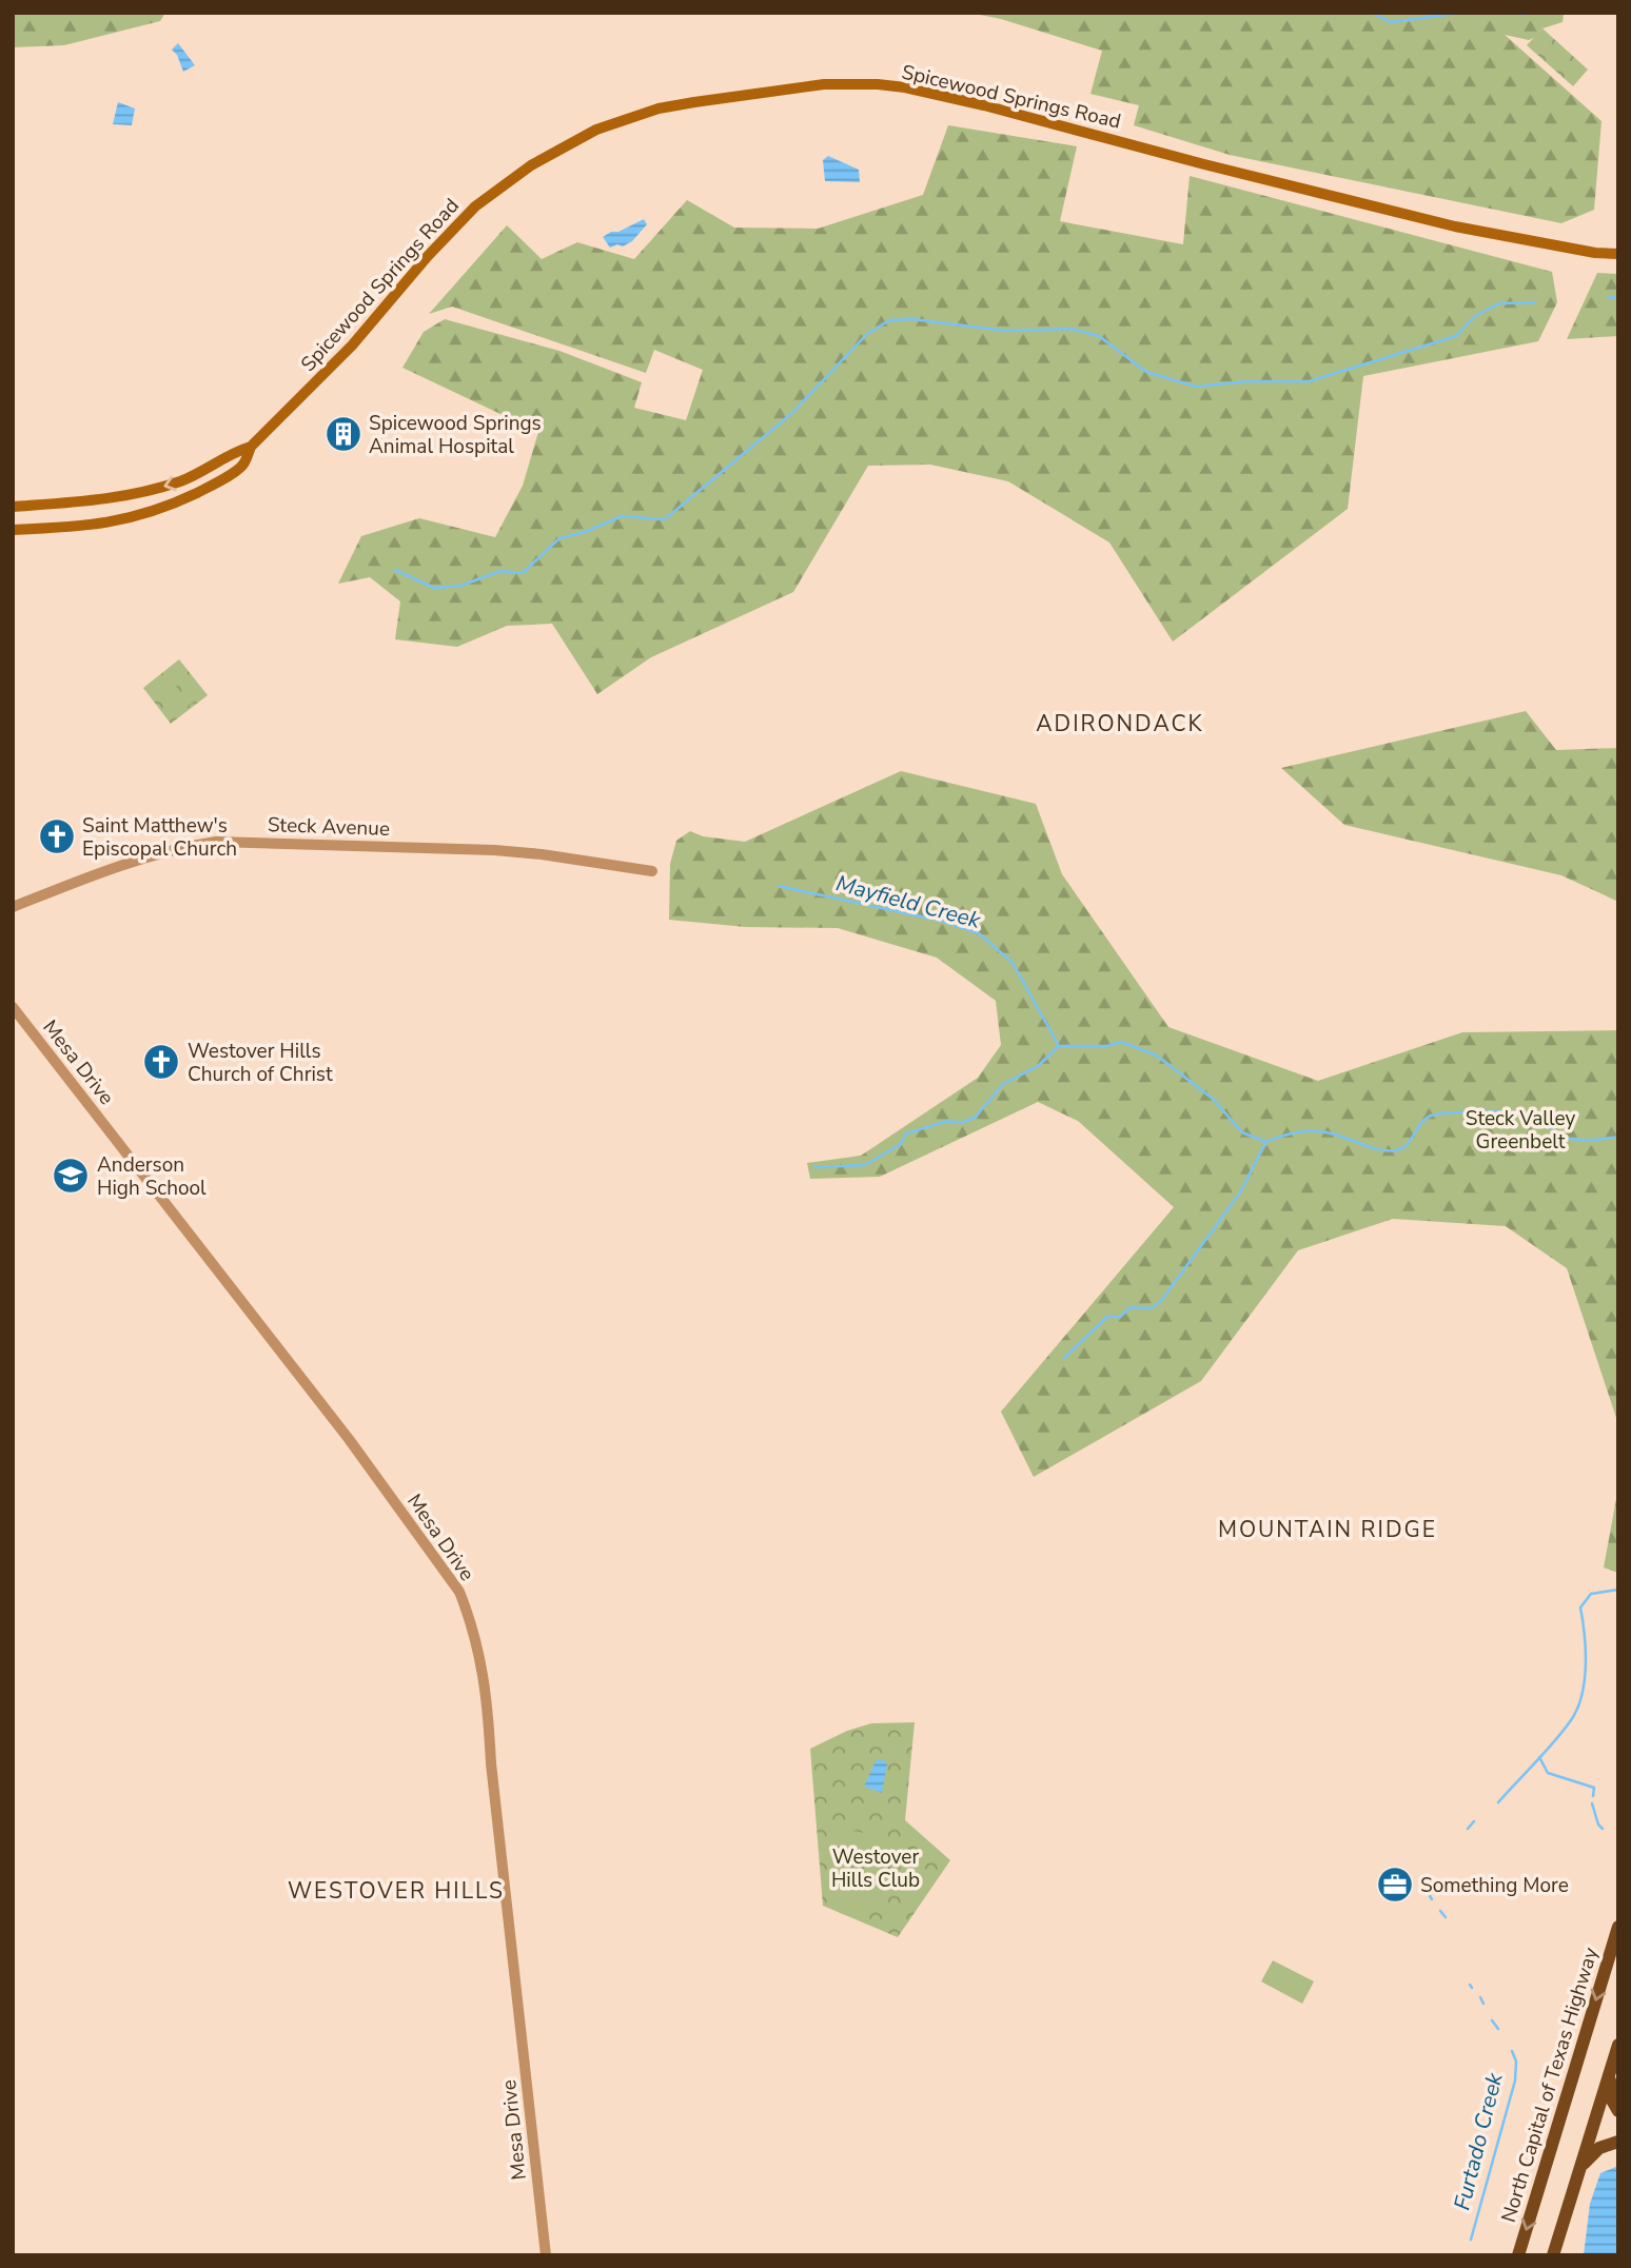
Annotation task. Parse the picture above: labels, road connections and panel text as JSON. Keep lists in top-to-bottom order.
{
  "streets": {
    "highway": ["North Capital of Texas Highway"],
    "main road": ["Spicewood Springs Road"],
    "street": ["Steck Avenue", "Mesa Drive"]
  },
  "districts": ["ADIRONDACK", "MOUNTAIN RIDGE", "WESTOVER HILLS"],
  "water": ["Mayfield Creek", "Furtado Creek"],
  "parks": ["Steck Valley Greenbelt", "Westover Hills Club"],
  "places": {
    "building": ["Spicewood Springs Animal Hospital"],
    "church": ["Saint Matthew's Episcopal Church", "Westover Hills Church of Christ"],
    "school or university": ["Anderson High School"],
    "office": ["Something More"]
  }
}
